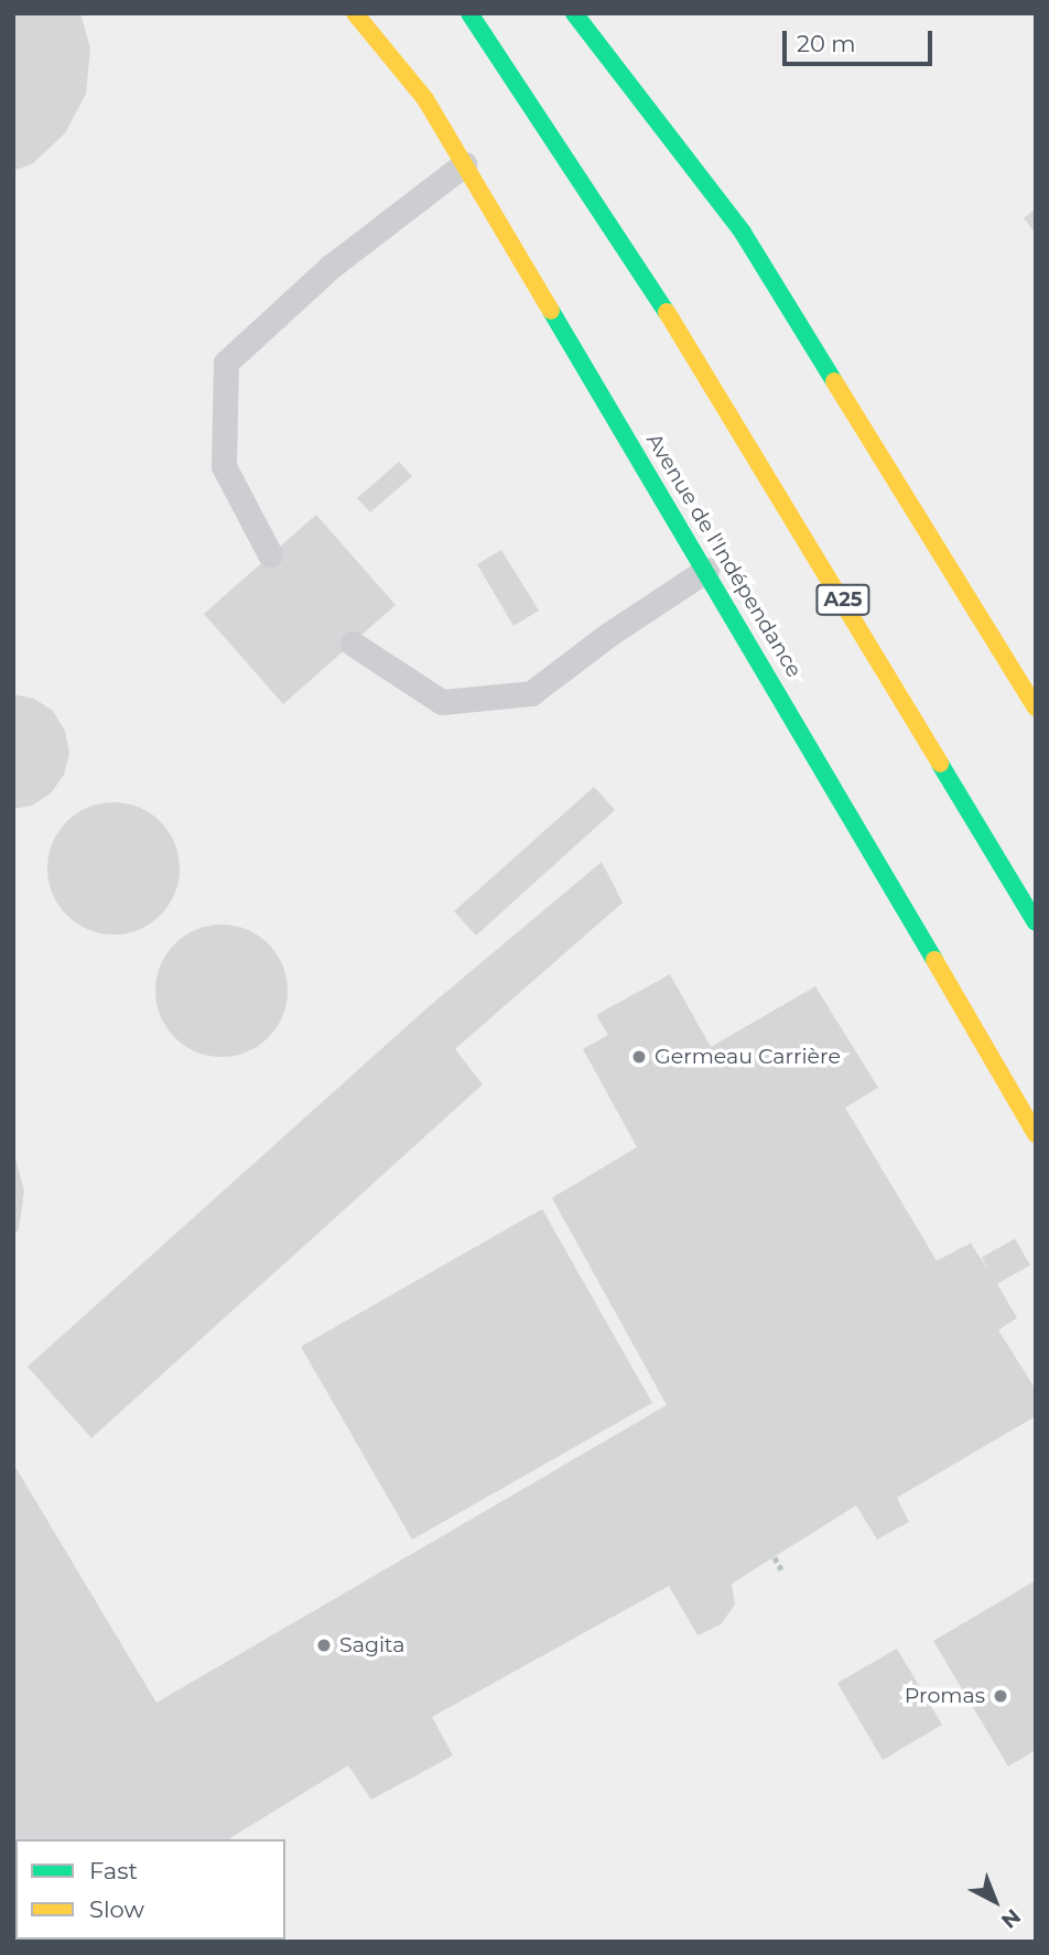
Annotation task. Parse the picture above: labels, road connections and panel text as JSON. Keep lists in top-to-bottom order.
{
  "streets": {
    "main road": ["Avenue de l'Indépendance", "A25"]
  },
  "places": ["Germeau Carrière", "Sagita", "Promas"],
  "legend": ["Fast", "Slow"],
  "scale_bar": "20 m",
  "north": "bottom right"
}
